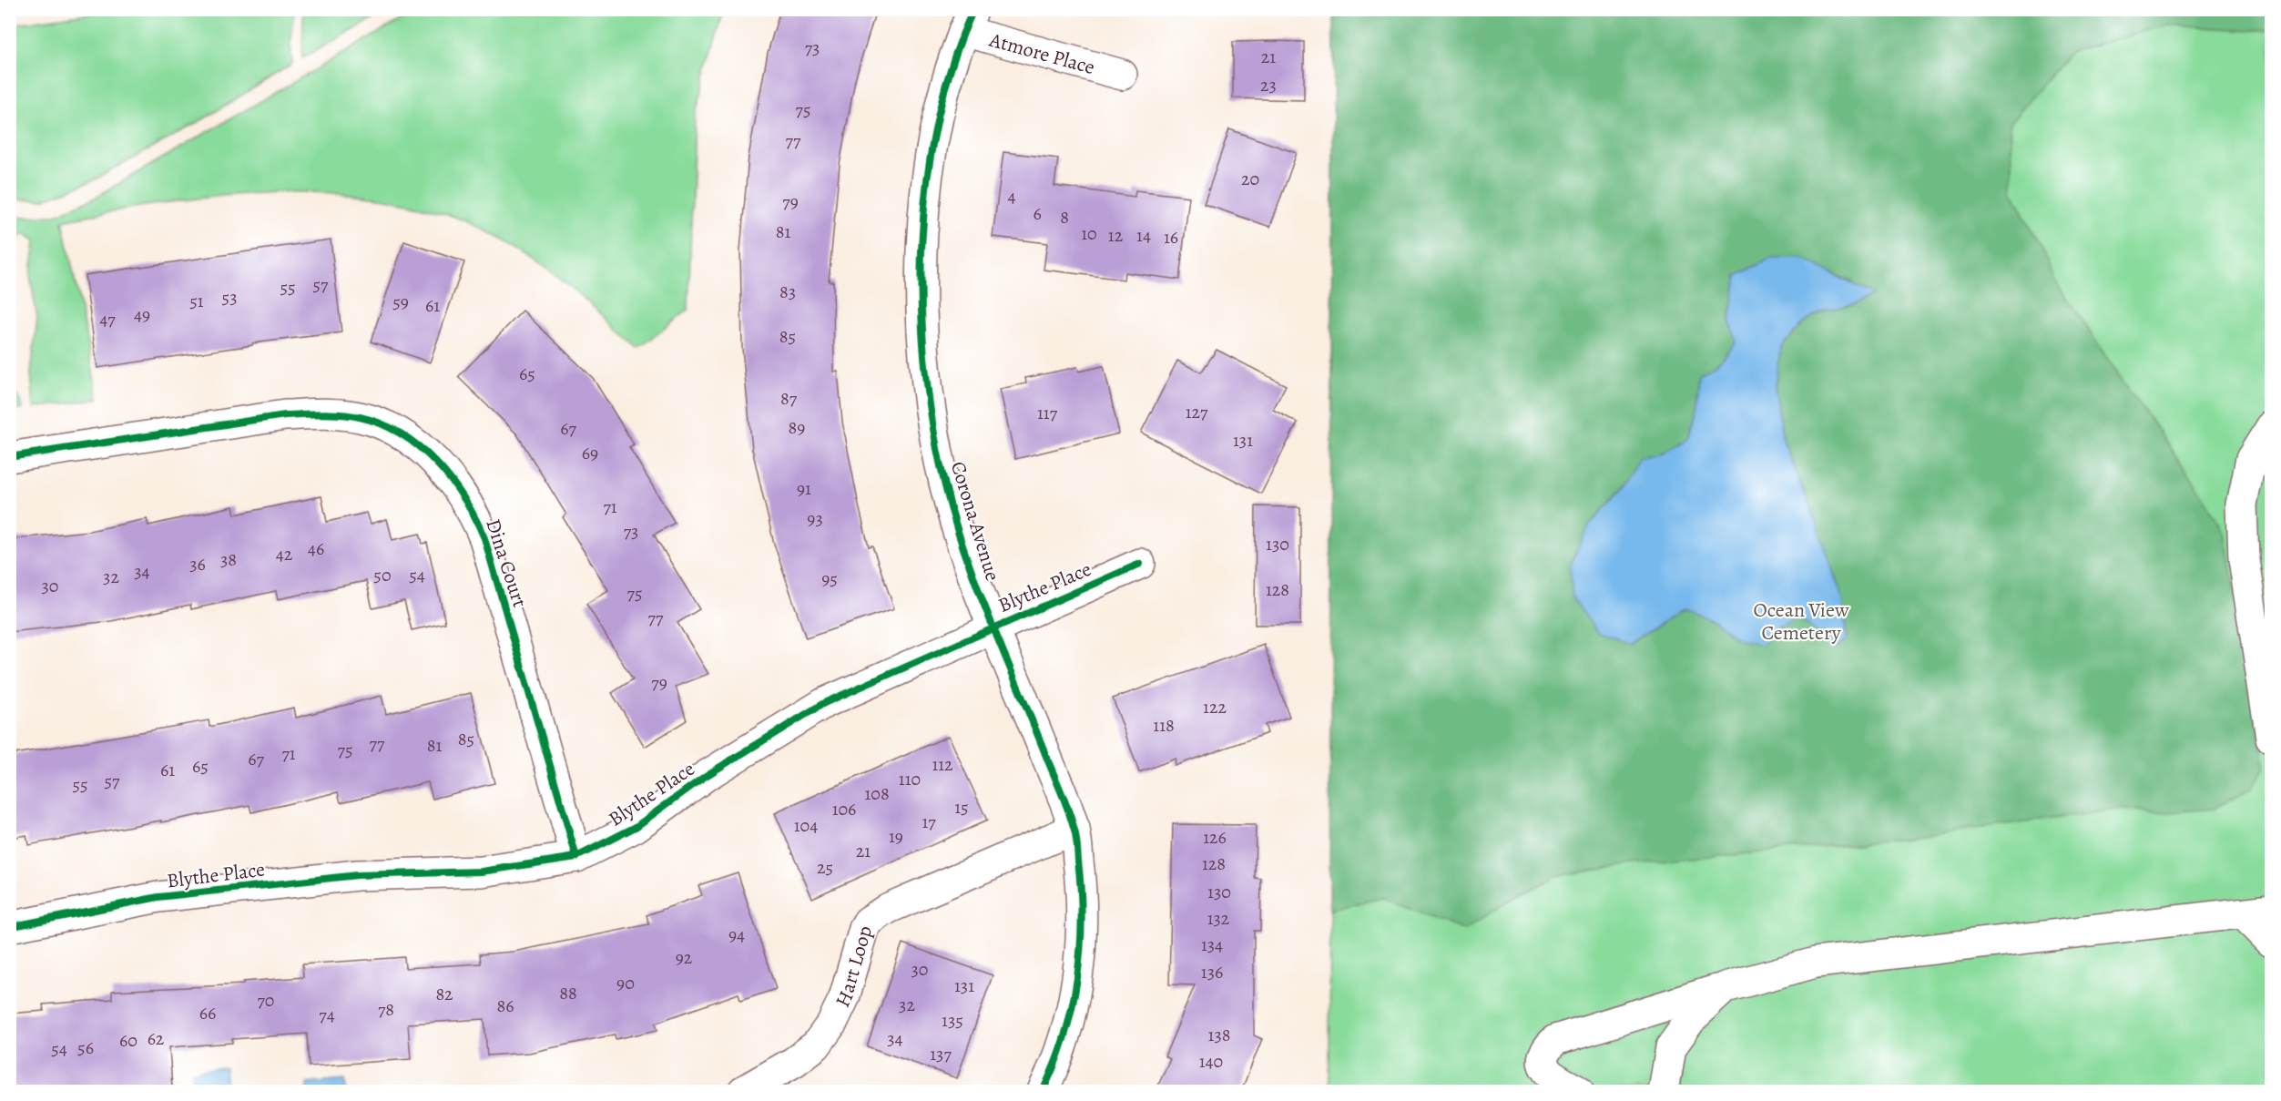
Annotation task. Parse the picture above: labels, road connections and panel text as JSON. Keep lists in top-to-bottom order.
{
  "streets": {
    "street": [
      "Atmore Place",
      "Corona Avenue",
      "Dina Court",
      "Blythe Place",
      "Hart Loop"
    ]
  },
  "crossings": [
    ["Atmore Place", "Corona Avenue"],
    ["Corona Avenue", "Blythe Place"],
    ["Corona Avenue", "Hart Loop"],
    ["Dina Court", "Blythe Place"]
  ],
  "parks": ["Ocean View Cemetery"],
  "house_numbers": [
    "73",
    "21",
    "23",
    "75",
    "77",
    "20",
    "4",
    "79",
    "6",
    "8",
    "81",
    "10",
    "12",
    "14",
    "16",
    "57",
    "55",
    "83",
    "53",
    "51",
    "59",
    "61",
    "49",
    "47",
    "85",
    "65",
    "87",
    "127",
    "117",
    "89",
    "67",
    "131",
    "69",
    "91",
    "71",
    "93",
    "73",
    "130",
    "46",
    "42",
    "38",
    "36",
    "34",
    "50",
    "54",
    "32",
    "95",
    "30",
    "128",
    "75",
    "77",
    "79",
    "122",
    "118",
    "85",
    "77",
    "81",
    "75",
    "71",
    "67",
    "112",
    "65",
    "61",
    "110",
    "57",
    "55",
    "108",
    "15",
    "106",
    "17",
    "104",
    "19",
    "126",
    "21",
    "128",
    "25",
    "130",
    "132",
    "94",
    "134",
    "92",
    "30",
    "136",
    "90",
    "131",
    "88",
    "82",
    "70",
    "32",
    "86",
    "78",
    "66",
    "74",
    "135",
    "138",
    "62",
    "34",
    "60",
    "56",
    "54",
    "137",
    "140"
  ]
}
